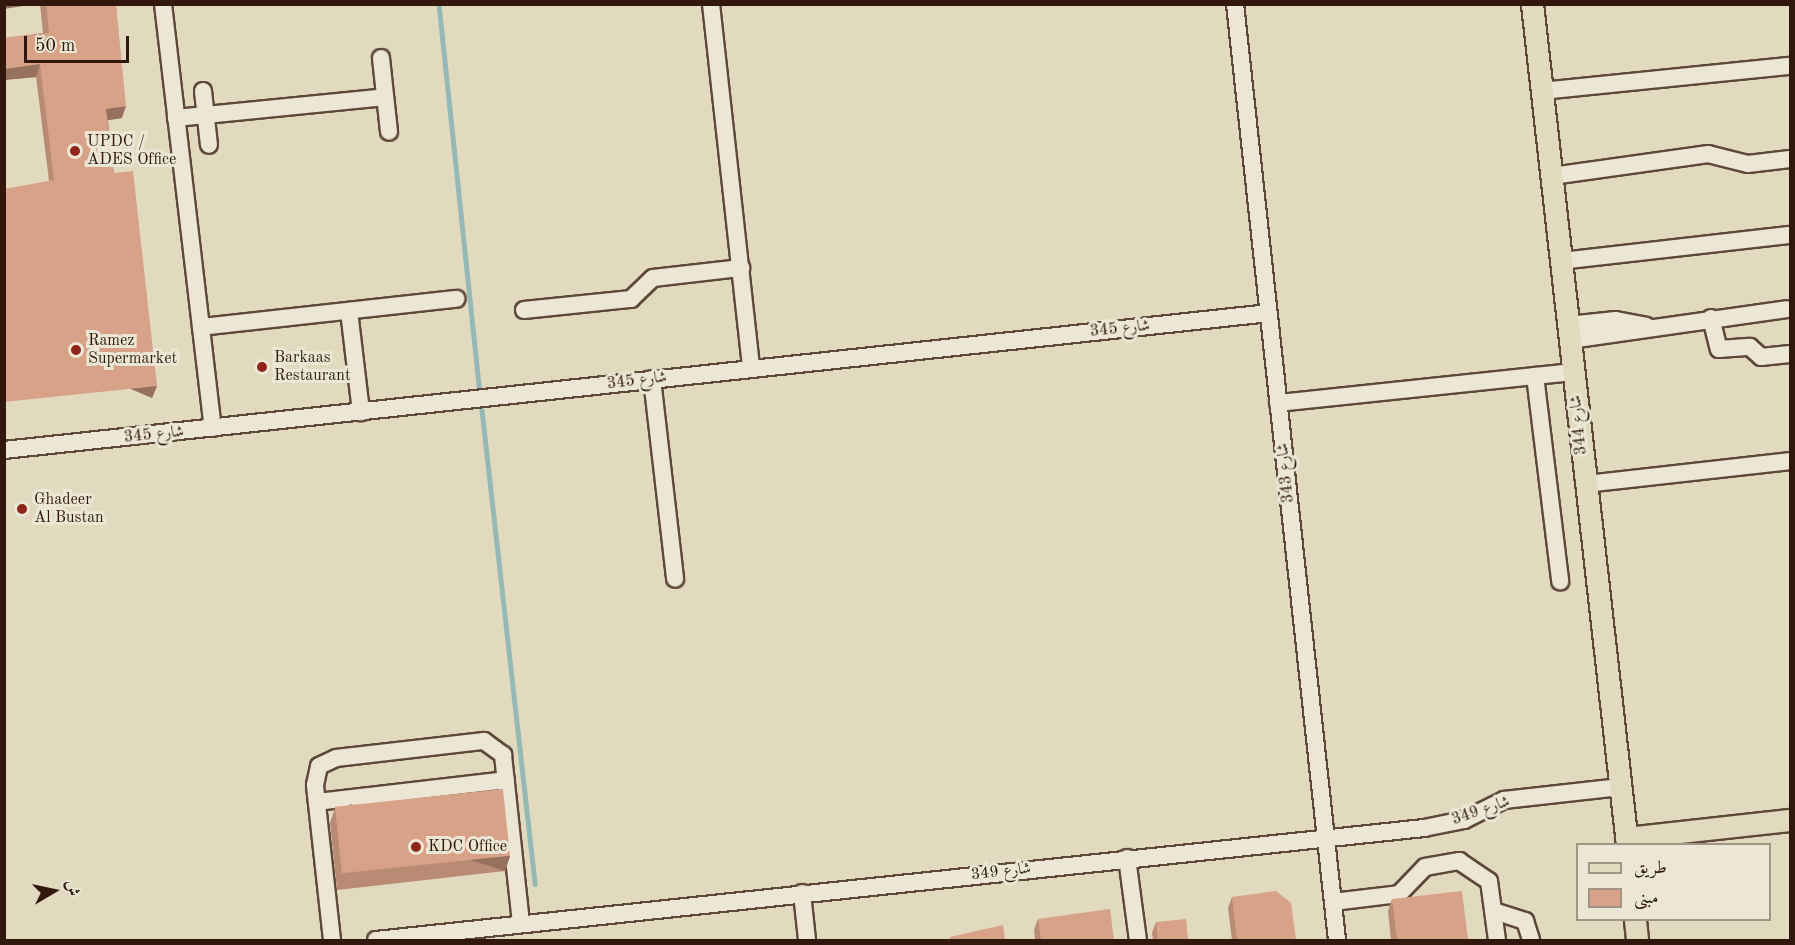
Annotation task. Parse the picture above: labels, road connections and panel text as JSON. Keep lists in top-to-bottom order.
{
  "streets": {
    "main road": ["شارع 344"],
    "street": ["شارع 345", "شارع 343", "شارع 349"]
  },
  "crossings": [
    ["شارع 345", "شارع 343"],
    ["شارع 344", "شارع 349"],
    ["شارع 343", "شارع 349"]
  ],
  "places": [
    "UPDC / ADES Office",
    "Ramez Supermarket",
    "Barkaas Restaurant",
    "Ghadeer Al Bustan",
    "KDC Office"
  ],
  "legend": ["طريق", "مبنى"],
  "scale_bar": "50 m",
  "north": "right"
}
